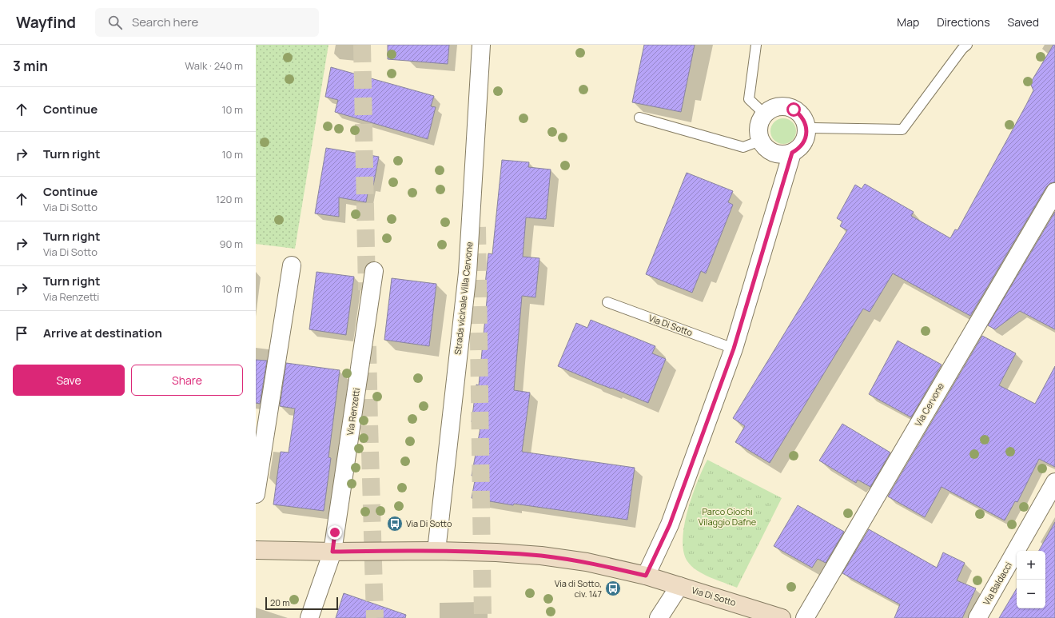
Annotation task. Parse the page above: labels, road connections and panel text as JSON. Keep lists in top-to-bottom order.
{
  "streets": {
    "street": [
      "Strada vicinale Villa Cervone",
      "Via Di Sotto",
      "Via Cervone",
      "Via Renzetti",
      "Via Baldacci"
    ]
  },
  "crossings": [
    ["Strada vicinale Villa Cervone", "Via Di Sotto"],
    ["Via Di Sotto", "Via Renzetti"]
  ],
  "parks": ["Parco Giochi Vilaggio Dafne"],
  "places": {
    "bus stop": ["Via Di Sotto", "Via di Sotto, civ. 147"]
  },
  "scale_bar": "20 m",
  "page": {
    "header": "Wayfind",
    "search": "Search here",
    "nav": ["Map", "Directions", "Saved"],
    "heading": ["3 min", "Walk · 240 m"],
    "list": [
      ["Continue", "10 m"],
      ["Turn right", "10 m"],
      ["Continue", "Via Di Sotto", "120 m"],
      ["Turn right", "Via Di Sotto", "90 m"],
      ["Turn right", "Via Renzetti", "10 m"],
      "Arrive at destination"
    ],
    "buttons": ["Save", "Share"],
    "map_buttons": ["+", "−"],
    "scale": "20 m"
  }
}
